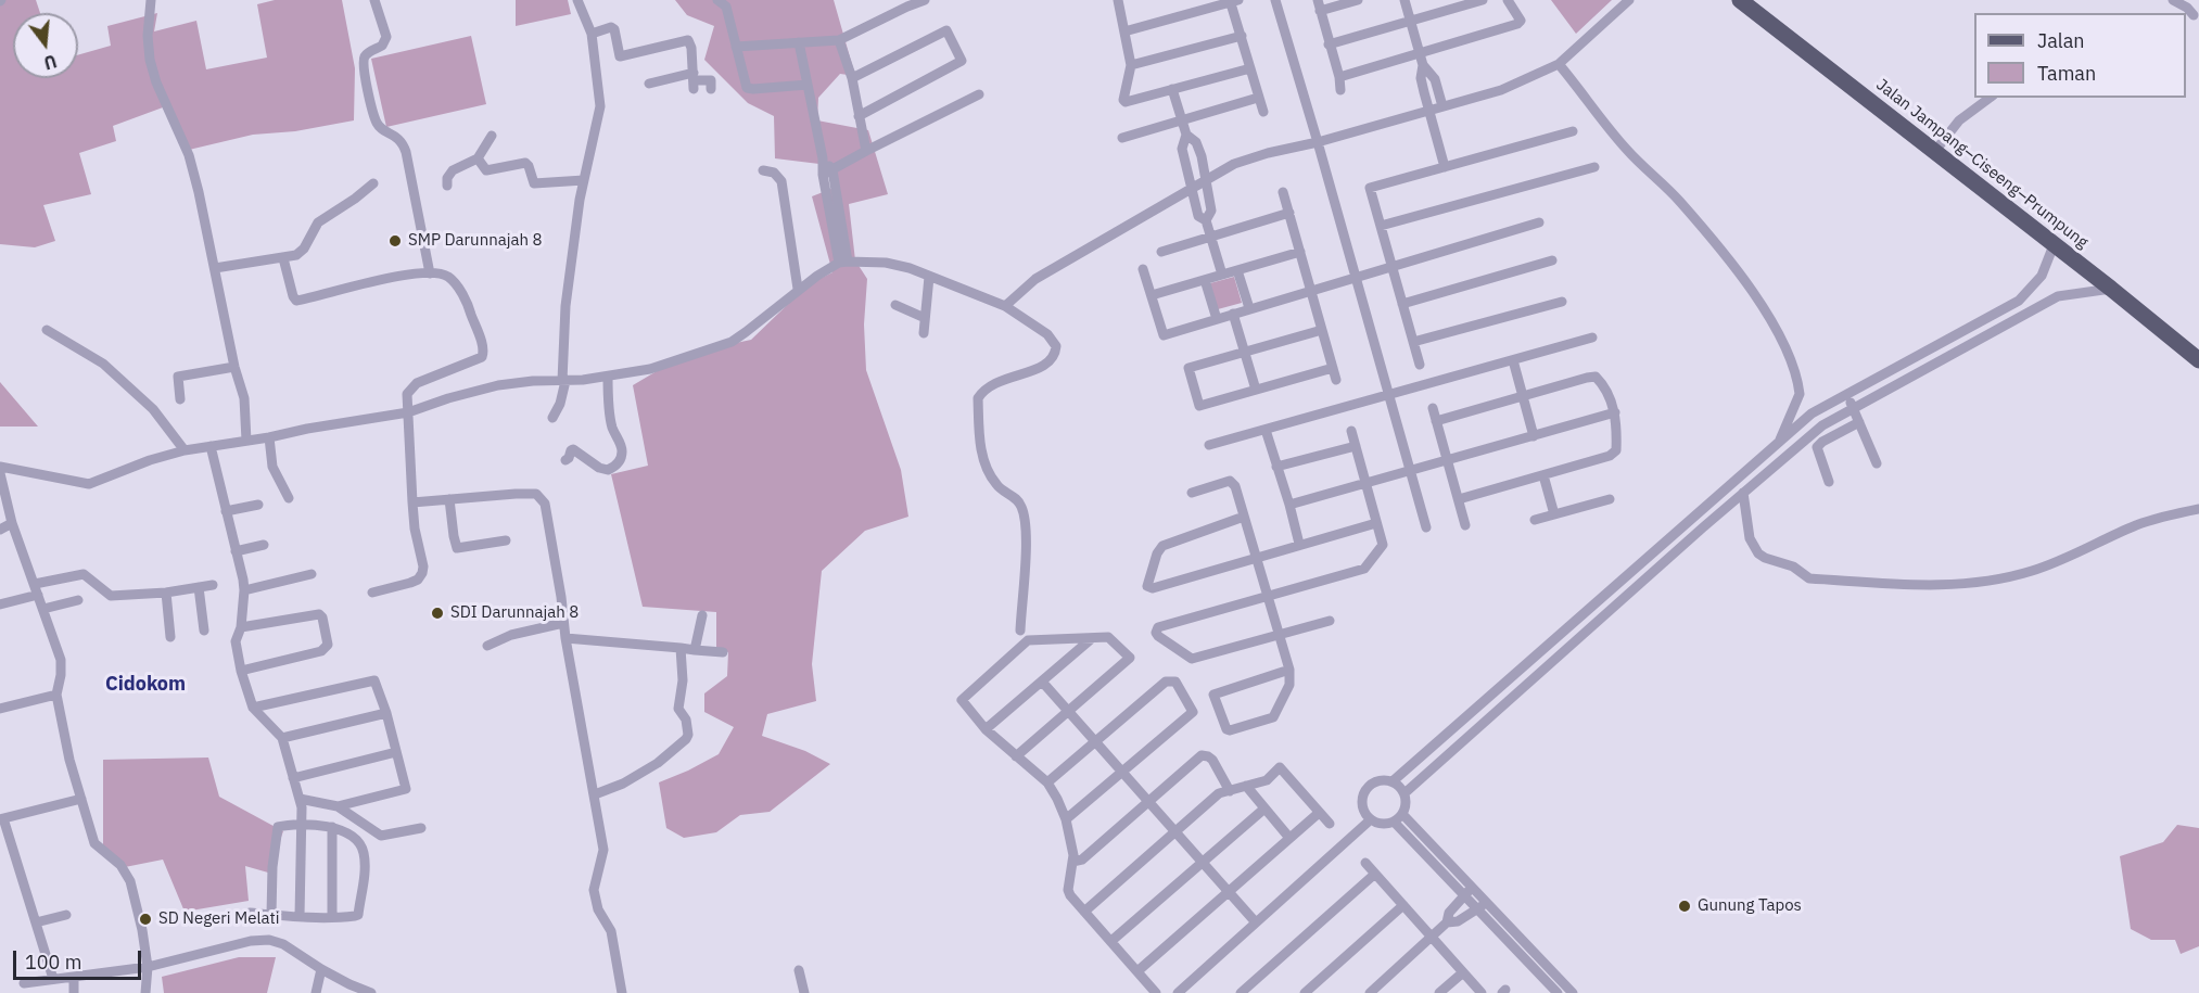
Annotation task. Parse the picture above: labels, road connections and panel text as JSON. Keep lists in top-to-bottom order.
{
  "streets": {
    "main road": ["Jalan Jampang–Ciseeng–Prumpung"]
  },
  "districts": ["Cidokom"],
  "places": [
    "SMP Darunnajah 8",
    "SDI Darunnajah 8",
    "Gunung Tapos",
    "SD Negeri Melati"
  ],
  "legend": ["Jalan", "Taman"],
  "scale_bar": "100 m",
  "north": "bottom"
}
